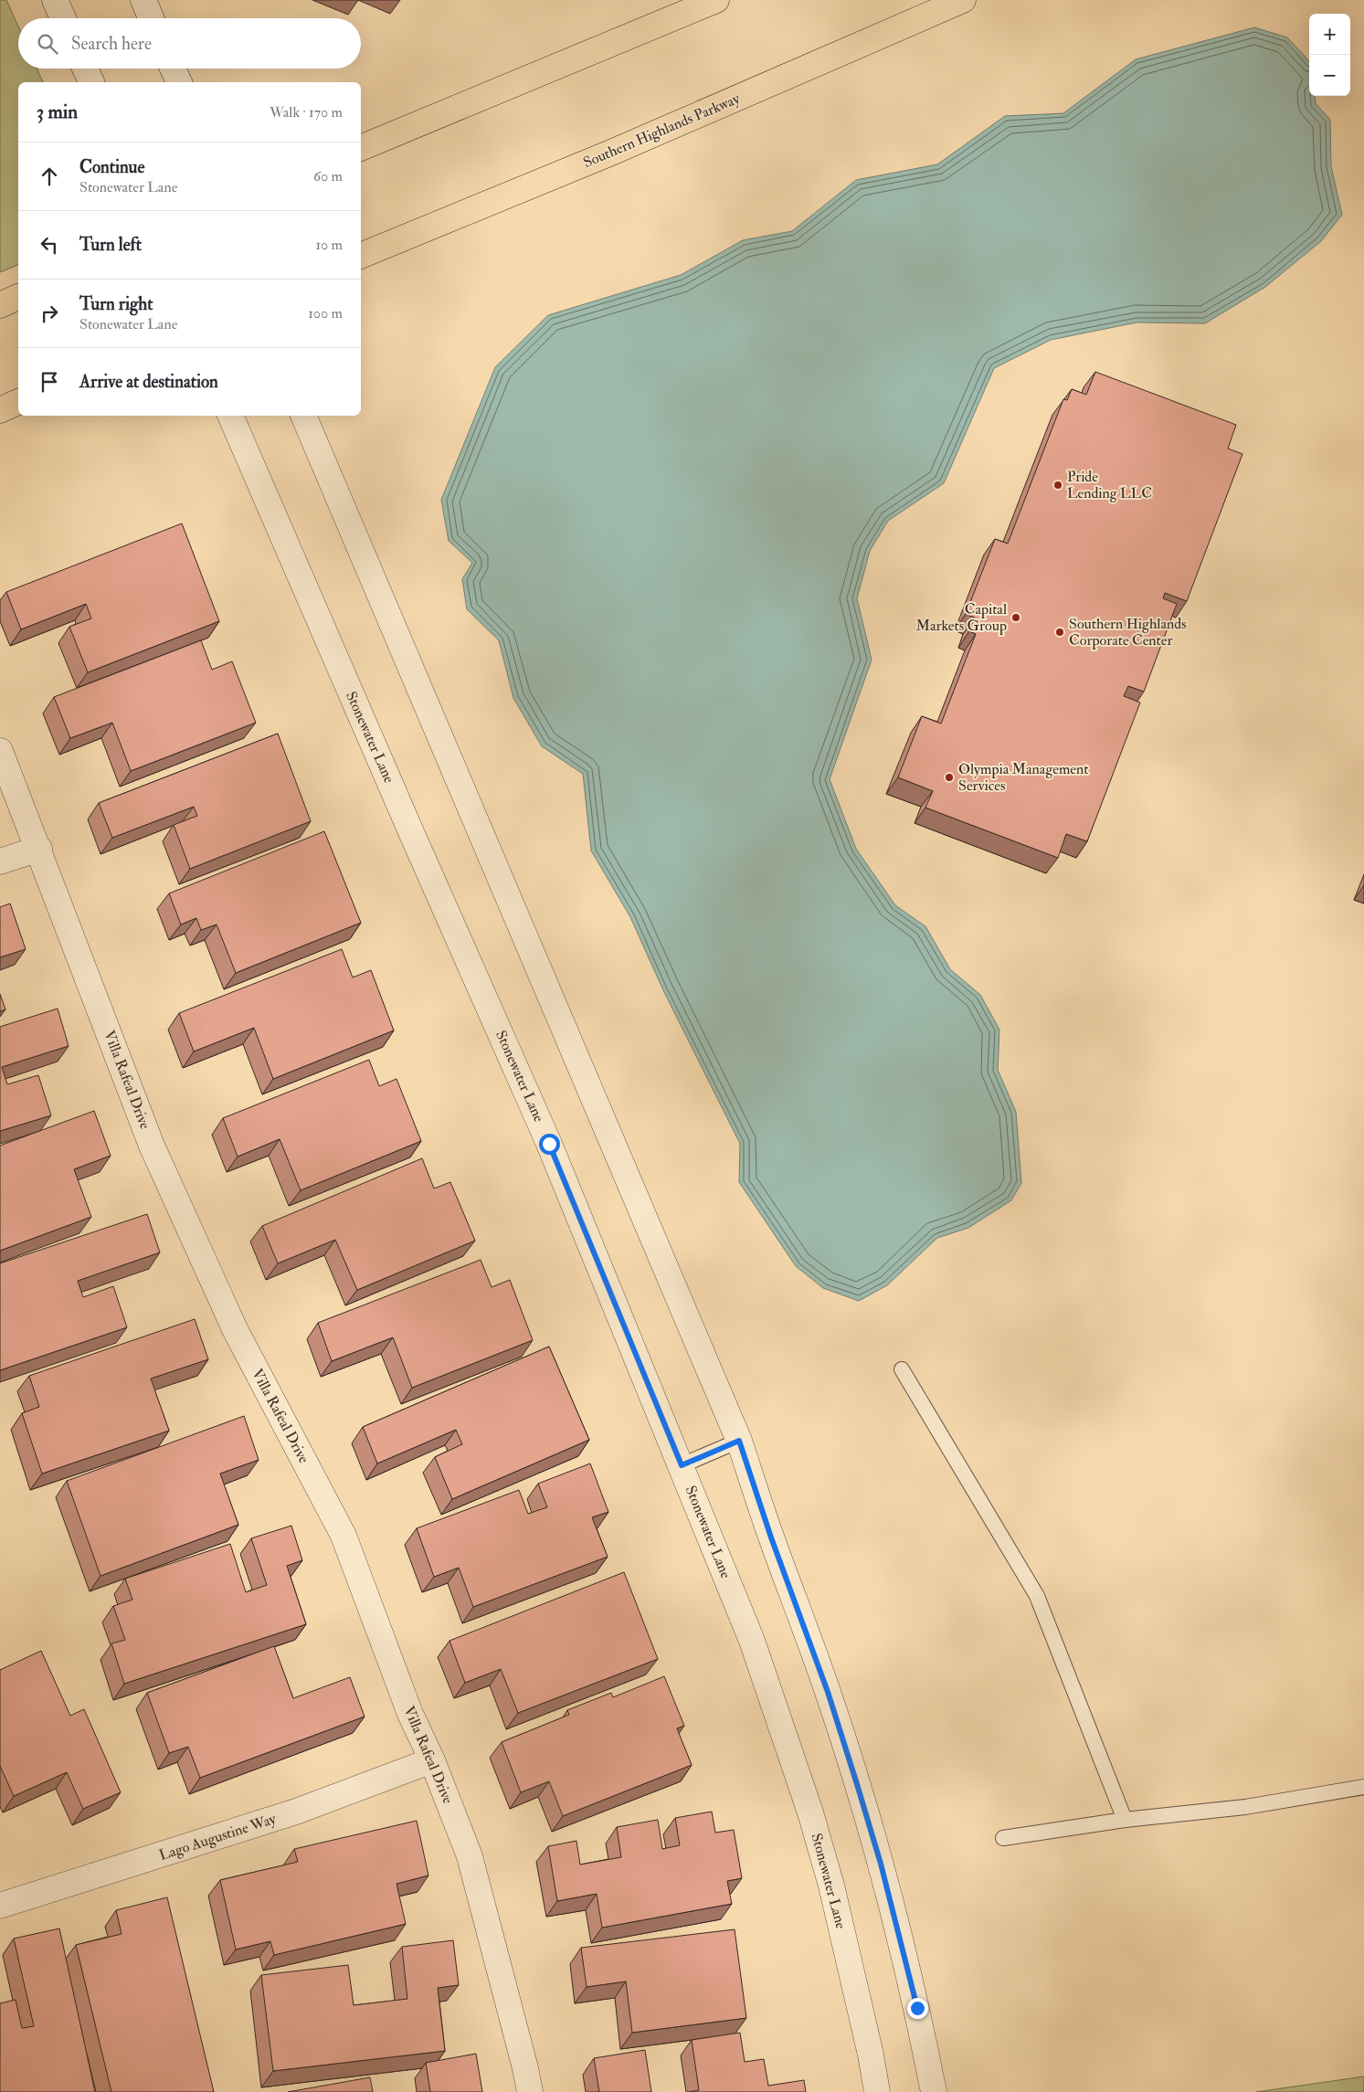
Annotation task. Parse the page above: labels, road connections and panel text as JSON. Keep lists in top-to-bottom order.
{
  "streets": {
    "main road": ["Southern Highlands Parkway"],
    "street": ["Stonewater Lane", "Villa Rafeal Drive", "Lago Augustine Way"]
  },
  "crossings": [
    ["Villa Rafeal Drive", "Lago Augustine Way"]
  ],
  "places": [
    "Pride Lending LLC",
    "Capital Markets Group",
    "Southern Highlands Corporate Center",
    "Olympia Management Services"
  ],
  "page": {
    "map_buttons": ["+", "−"],
    "search": "Search here",
    "heading": ["3 min", "Walk · 170 m"],
    "list": [
      ["Continue", "Stonewater Lane", "60 m"],
      ["Turn left", "10 m"],
      ["Turn right", "Stonewater Lane", "100 m"],
      "Arrive at destination"
    ]
  }
}
